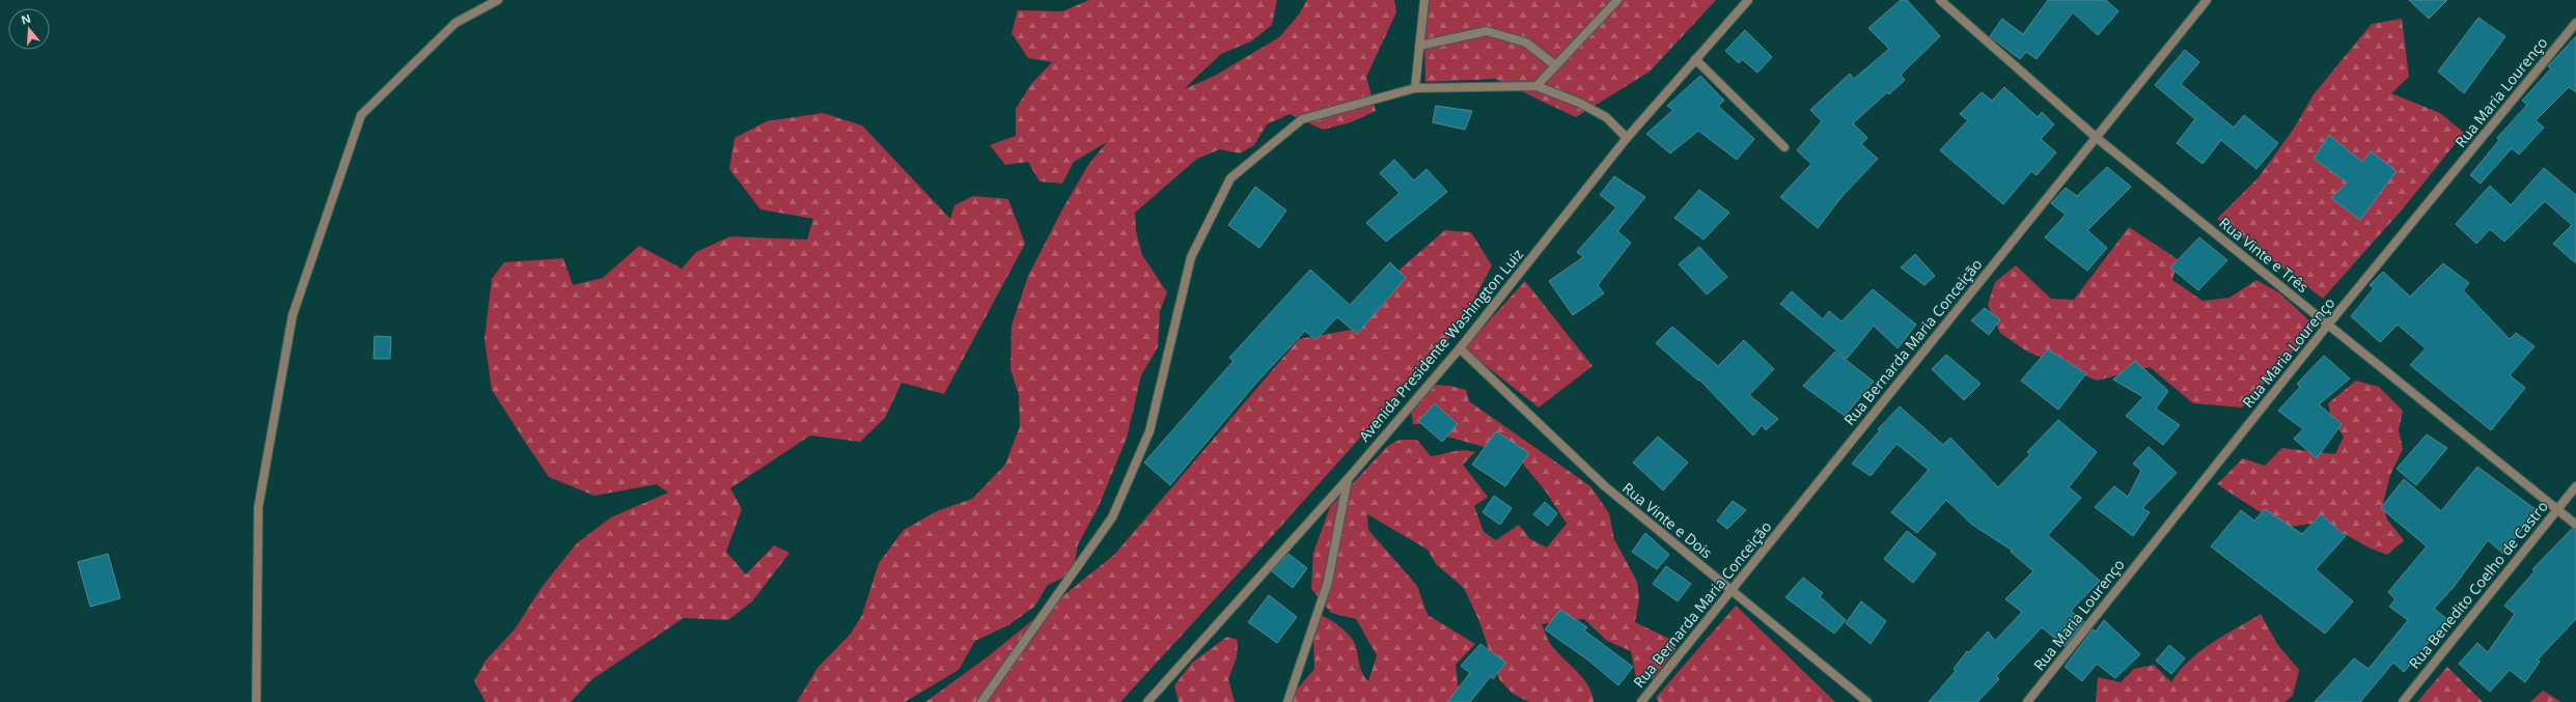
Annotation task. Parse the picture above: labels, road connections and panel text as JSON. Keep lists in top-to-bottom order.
{
  "streets": {
    "street": [
      "Rua Maria Lourenço",
      "Rua Vinte e Três",
      "Rua Bernarda Maria Conceição",
      "Avenida Presidente Washington Luiz",
      "Rua Vinte e Dois",
      "Rua Benedito Coelho de Castro"
    ]
  },
  "crossings": [
    ["Rua Maria Lourenço", "Rua Vinte e Três"],
    ["Rua Vinte e Três", "Rua Bernarda Maria Conceição"],
    ["Rua Vinte e Três", "Rua Benedito Coelho de Castro"],
    ["Rua Bernarda Maria Conceição", "Rua Vinte e Dois"],
    ["Avenida Presidente Washington Luiz", "Rua Vinte e Dois"]
  ],
  "north": "top"
}
